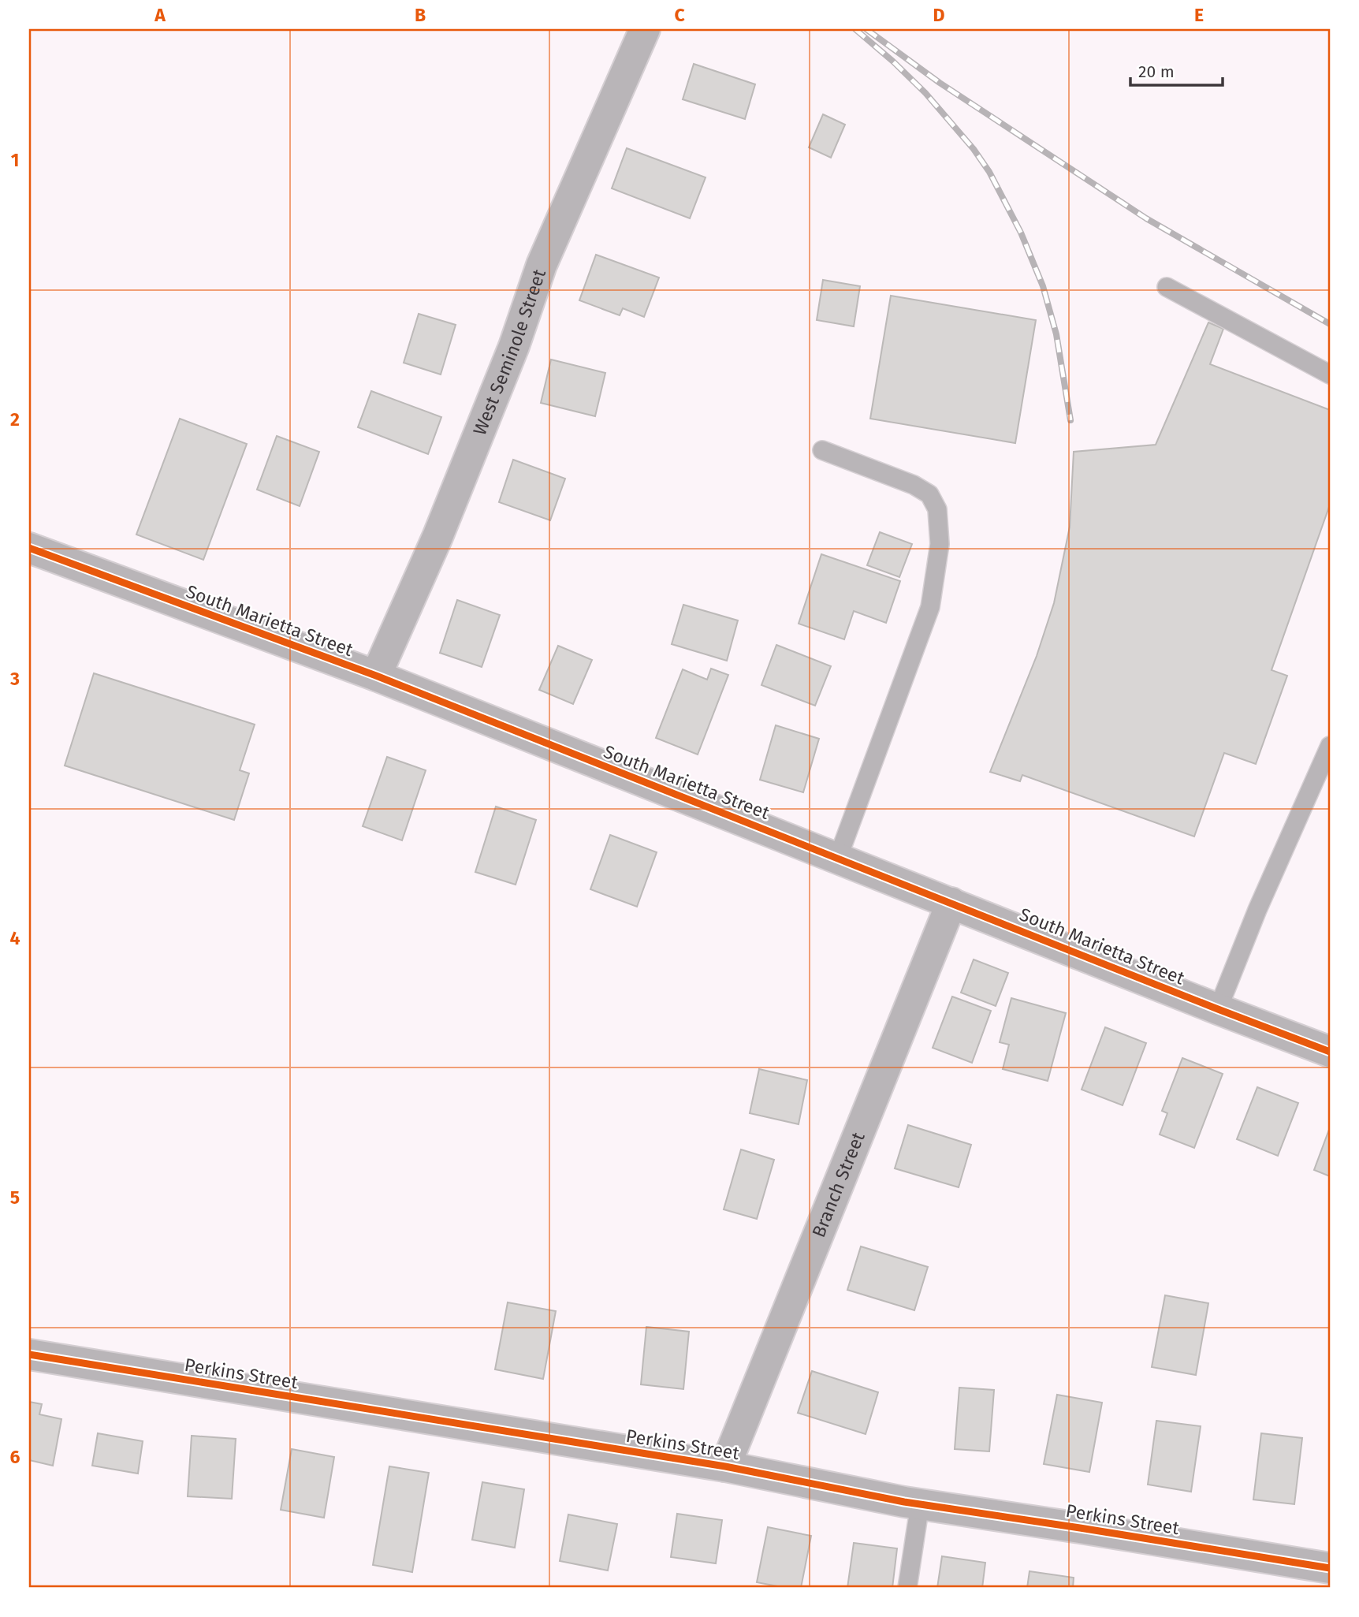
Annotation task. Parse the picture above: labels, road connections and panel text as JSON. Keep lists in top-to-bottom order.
{
  "streets": {
    "street": [
      "West Seminole Street",
      "South Marietta Street",
      "Branch Street",
      "Perkins Street"
    ]
  },
  "crossings": [
    ["West Seminole Street", "South Marietta Street"],
    ["South Marietta Street", "Branch Street"],
    ["Branch Street", "Perkins Street"]
  ],
  "scale_bar": "20 m",
  "grid": {
    "columns": [
      "A",
      "B",
      "C",
      "D",
      "E"
    ],
    "rows": [
      "1",
      "2",
      "3",
      "4",
      "5",
      "6"
    ]
  }
}
